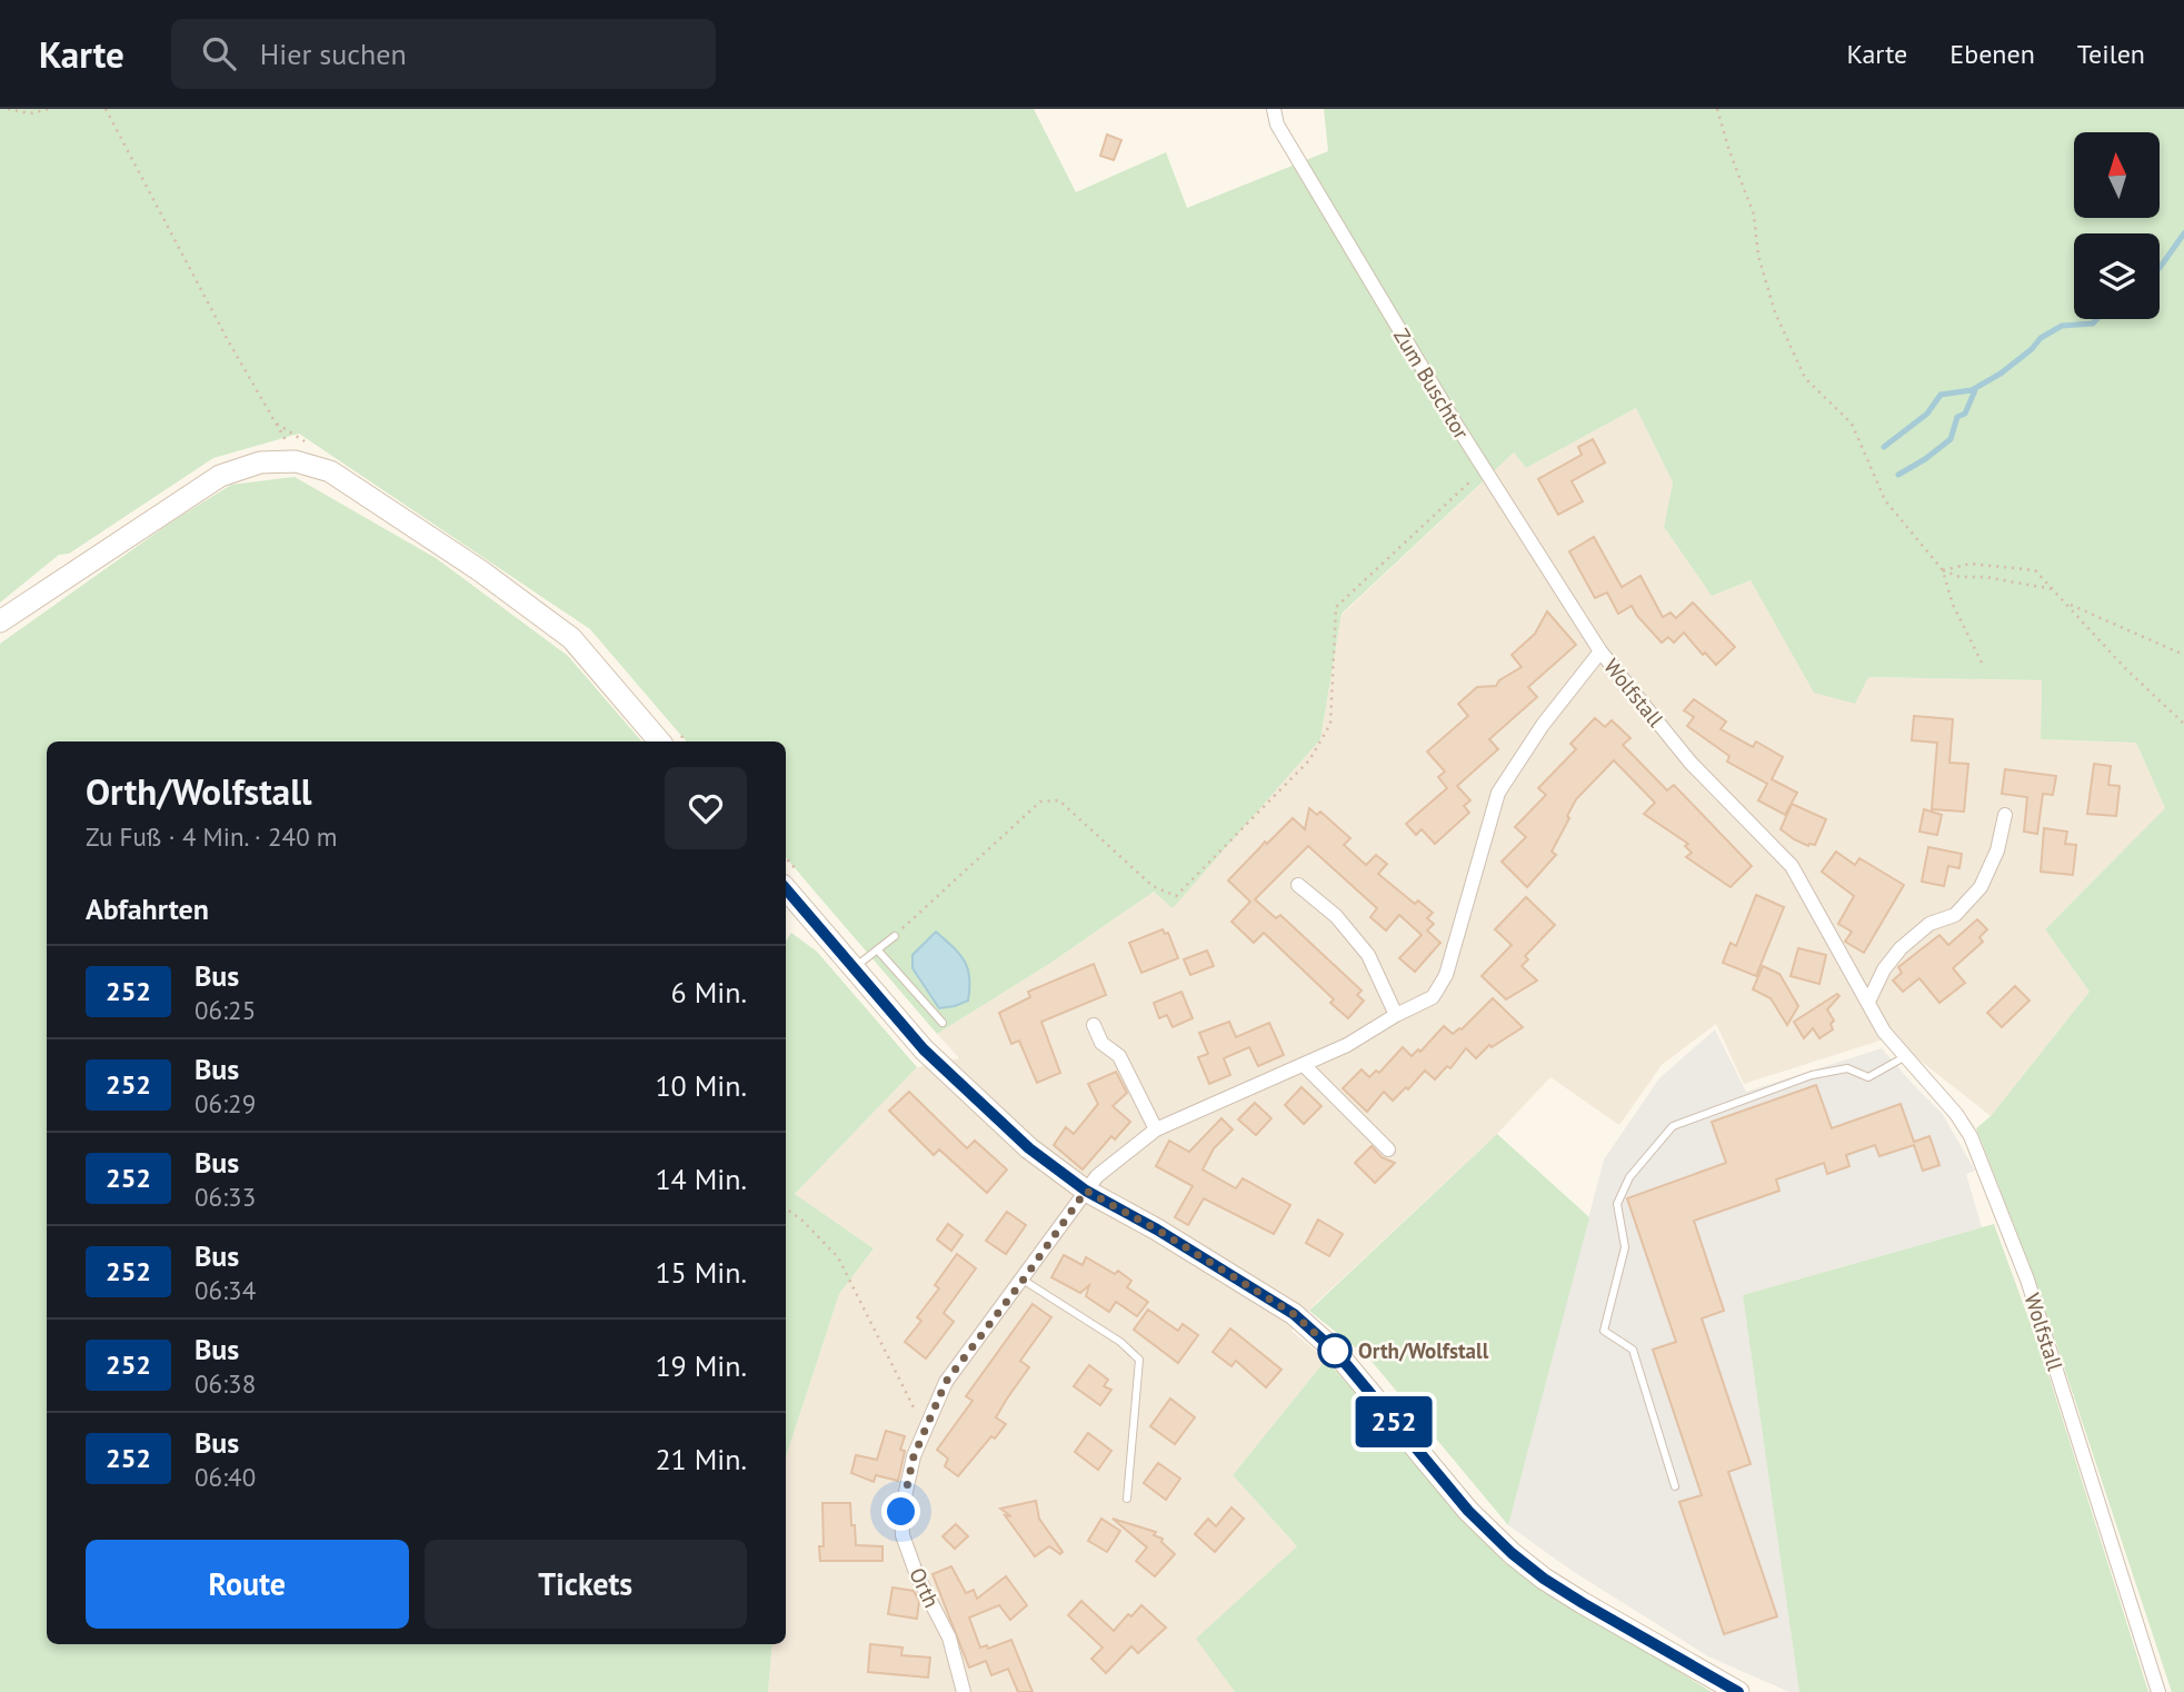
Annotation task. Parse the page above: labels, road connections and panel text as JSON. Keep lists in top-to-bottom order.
{
  "streets": {
    "street": ["Zum Buschtor", "Wolfstall", "Orth"]
  },
  "crossings": [
    ["Zum Buschtor", "Wolfstall"],
    ["Wolfstall", "Orth"]
  ],
  "places": ["Orth/Wolfstall"],
  "lines": ["bus line 252"],
  "north": "top",
  "page": {
    "header": "Karte",
    "search": "Hier suchen",
    "nav": ["Karte", "Ebenen", "Teilen"],
    "on_map": "252",
    "heading": [
      ["Orth/Wolfstall", "Zu Fuß · 4 Min. · 240 m"],
      "Abfahrten"
    ],
    "list": [
      {
        "mark": "252",
        "name": "Bus",
        "note": "06:25",
        "value": "6 Min."
      },
      {
        "mark": "252",
        "name": "Bus",
        "note": "06:29",
        "value": "10 Min."
      },
      {
        "mark": "252",
        "name": "Bus",
        "note": "06:33",
        "value": "14 Min."
      },
      {
        "mark": "252",
        "name": "Bus",
        "note": "06:34",
        "value": "15 Min."
      },
      {
        "mark": "252",
        "name": "Bus",
        "note": "06:38",
        "value": "19 Min."
      },
      {
        "mark": "252",
        "name": "Bus",
        "note": "06:40",
        "value": "21 Min."
      }
    ],
    "buttons": ["Route", "Tickets"]
  }
}
